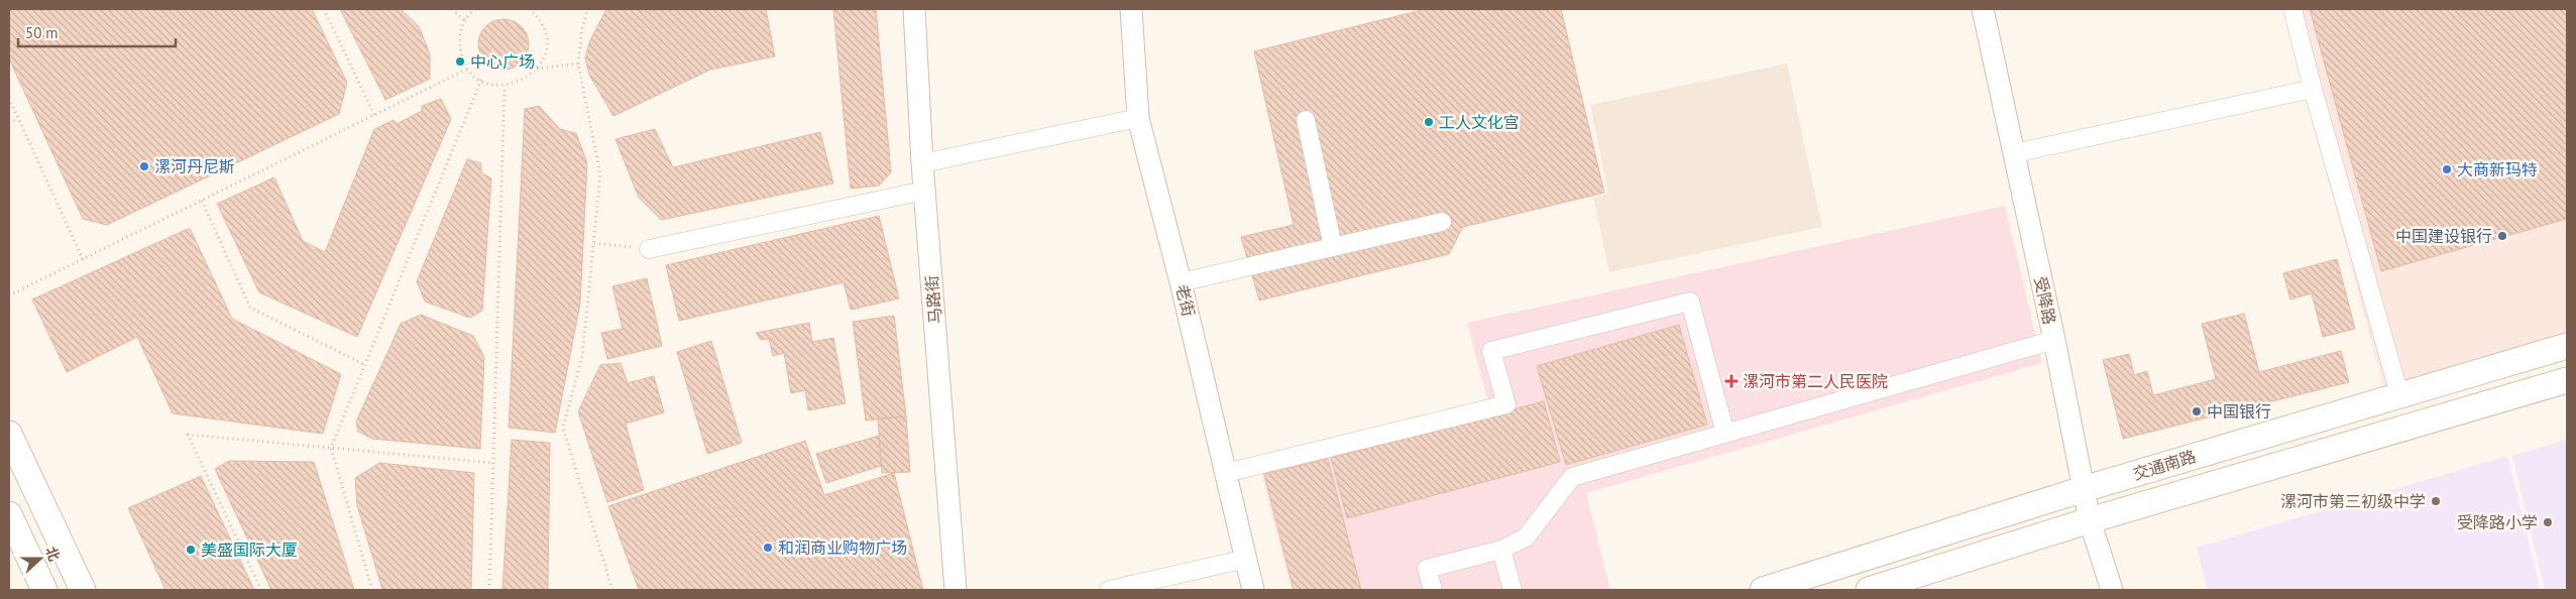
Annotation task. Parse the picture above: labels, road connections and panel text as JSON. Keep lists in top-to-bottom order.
{
  "streets": {
    "main road": ["交通南路"],
    "street": ["马路街", "老街", "受降路"]
  },
  "crossings": [
    ["受降路", "交通南路"]
  ],
  "places": {
    "other": [
      "中心广场",
      "工人文化宫",
      "漯河丹尼斯",
      "大商新玛特",
      "中国建设银行",
      "中国银行",
      "漯河市第三初级中学",
      "受降路小学",
      "和润商业购物广场",
      "美盛国际大厦"
    ],
    "health": ["漯河市第二人民医院"]
  },
  "scale_bar": "50 m",
  "north": "right"
}
